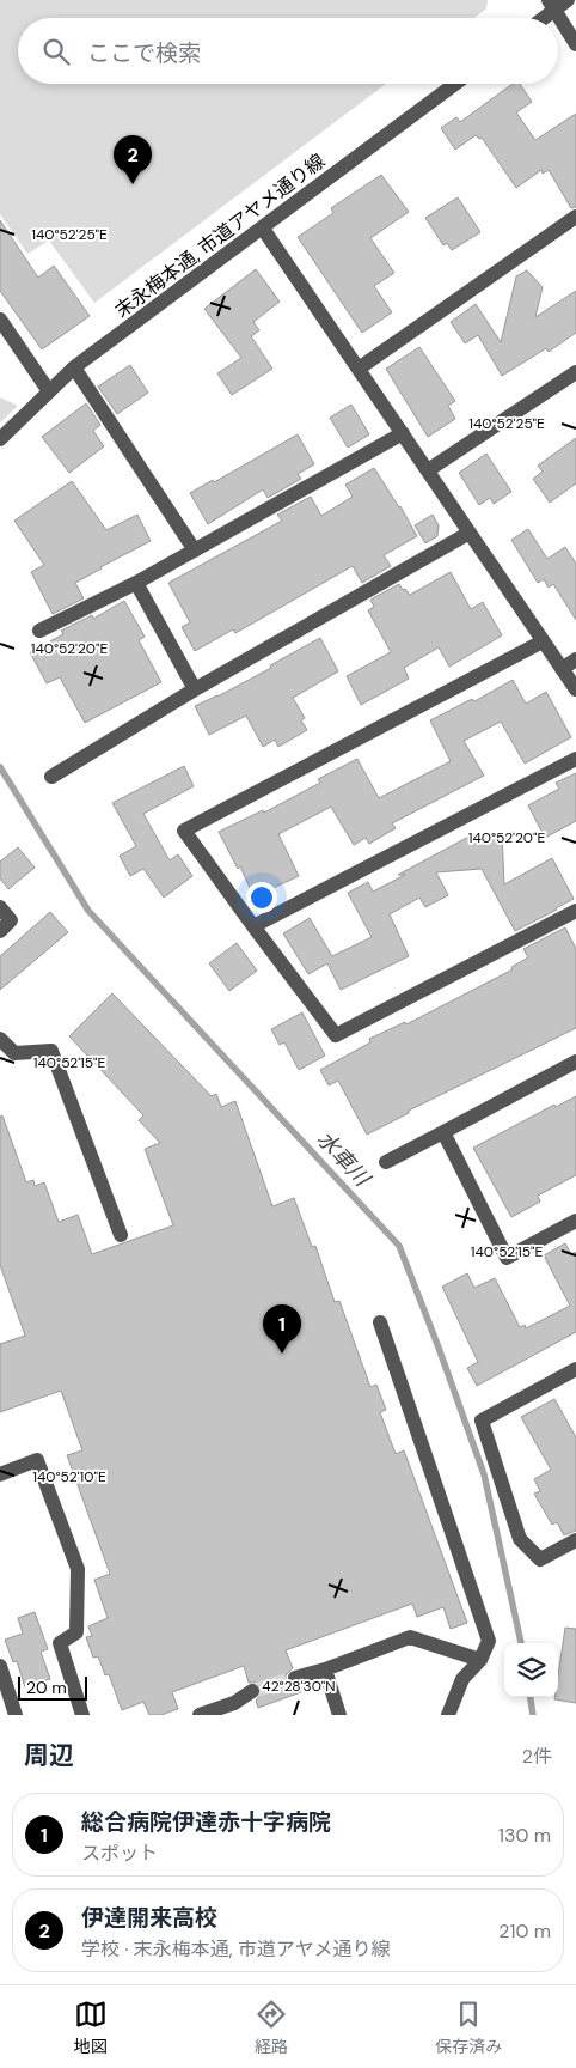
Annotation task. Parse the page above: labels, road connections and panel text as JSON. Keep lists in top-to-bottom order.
{
  "streets": {
    "street": ["末永梅本通, 市道アヤメ通り線"]
  },
  "water": ["水車川"],
  "scale_bar": "20 m",
  "page": {
    "search": "ここで検索",
    "pins": ["2", "1"],
    "scale": "20 m",
    "heading": ["周辺", "2件"],
    "list": [
      {
        "mark": "1",
        "name": "総合病院伊達赤十字病院",
        "note": "スポット",
        "value": "130 m"
      },
      {
        "mark": "2",
        "name": "伊達開来高校",
        "note": "学校 · 末永梅本通, 市道アヤメ通り線",
        "value": "210 m"
      }
    ],
    "nav": ["地図", "経路", "保存済み"]
  },
  "coordinates": [
    "140°52'25\"E",
    "140°52'20\"E",
    "140°52'15\"E",
    "140°52'10\"E",
    "42°28'30\"N"
  ]
}
